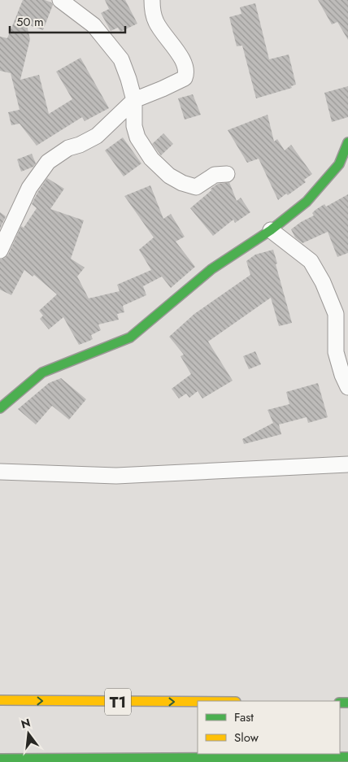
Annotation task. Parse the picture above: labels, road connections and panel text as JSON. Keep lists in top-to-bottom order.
{
  "streets": {
    "main road": ["T1"]
  },
  "legend": ["Fast", "Slow"],
  "scale_bar": "50 m",
  "north": "top"
}
